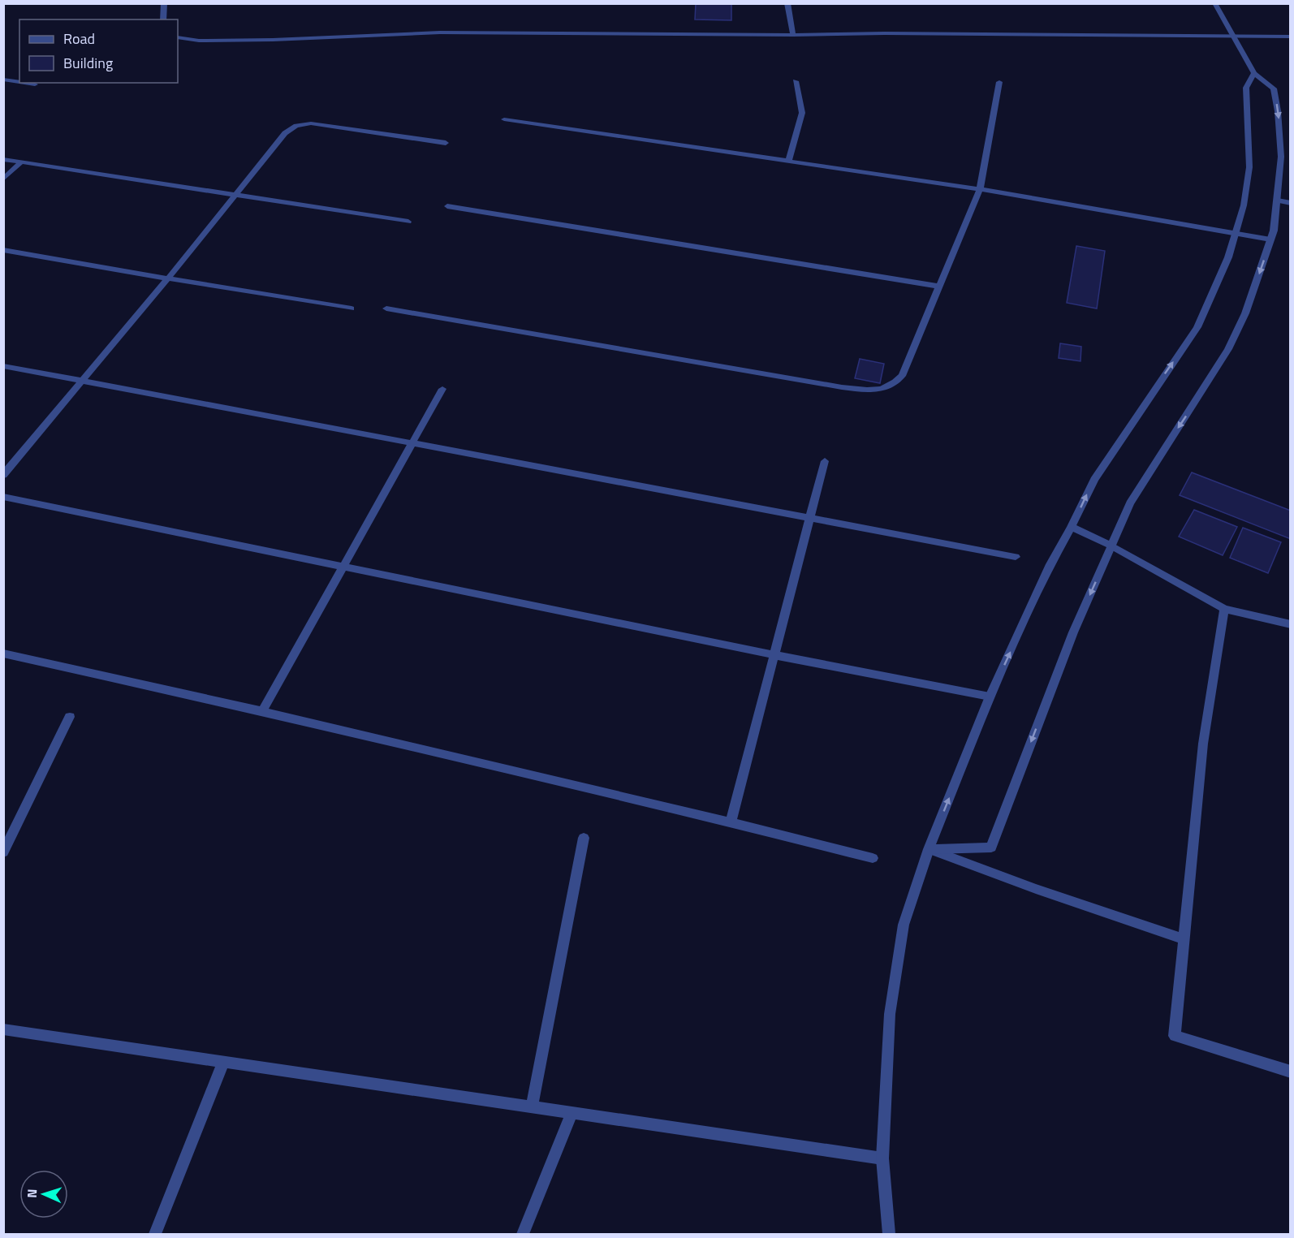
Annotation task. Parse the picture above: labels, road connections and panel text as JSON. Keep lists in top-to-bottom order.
{
  "legend": ["Road", "Building"],
  "north": "left"
}
